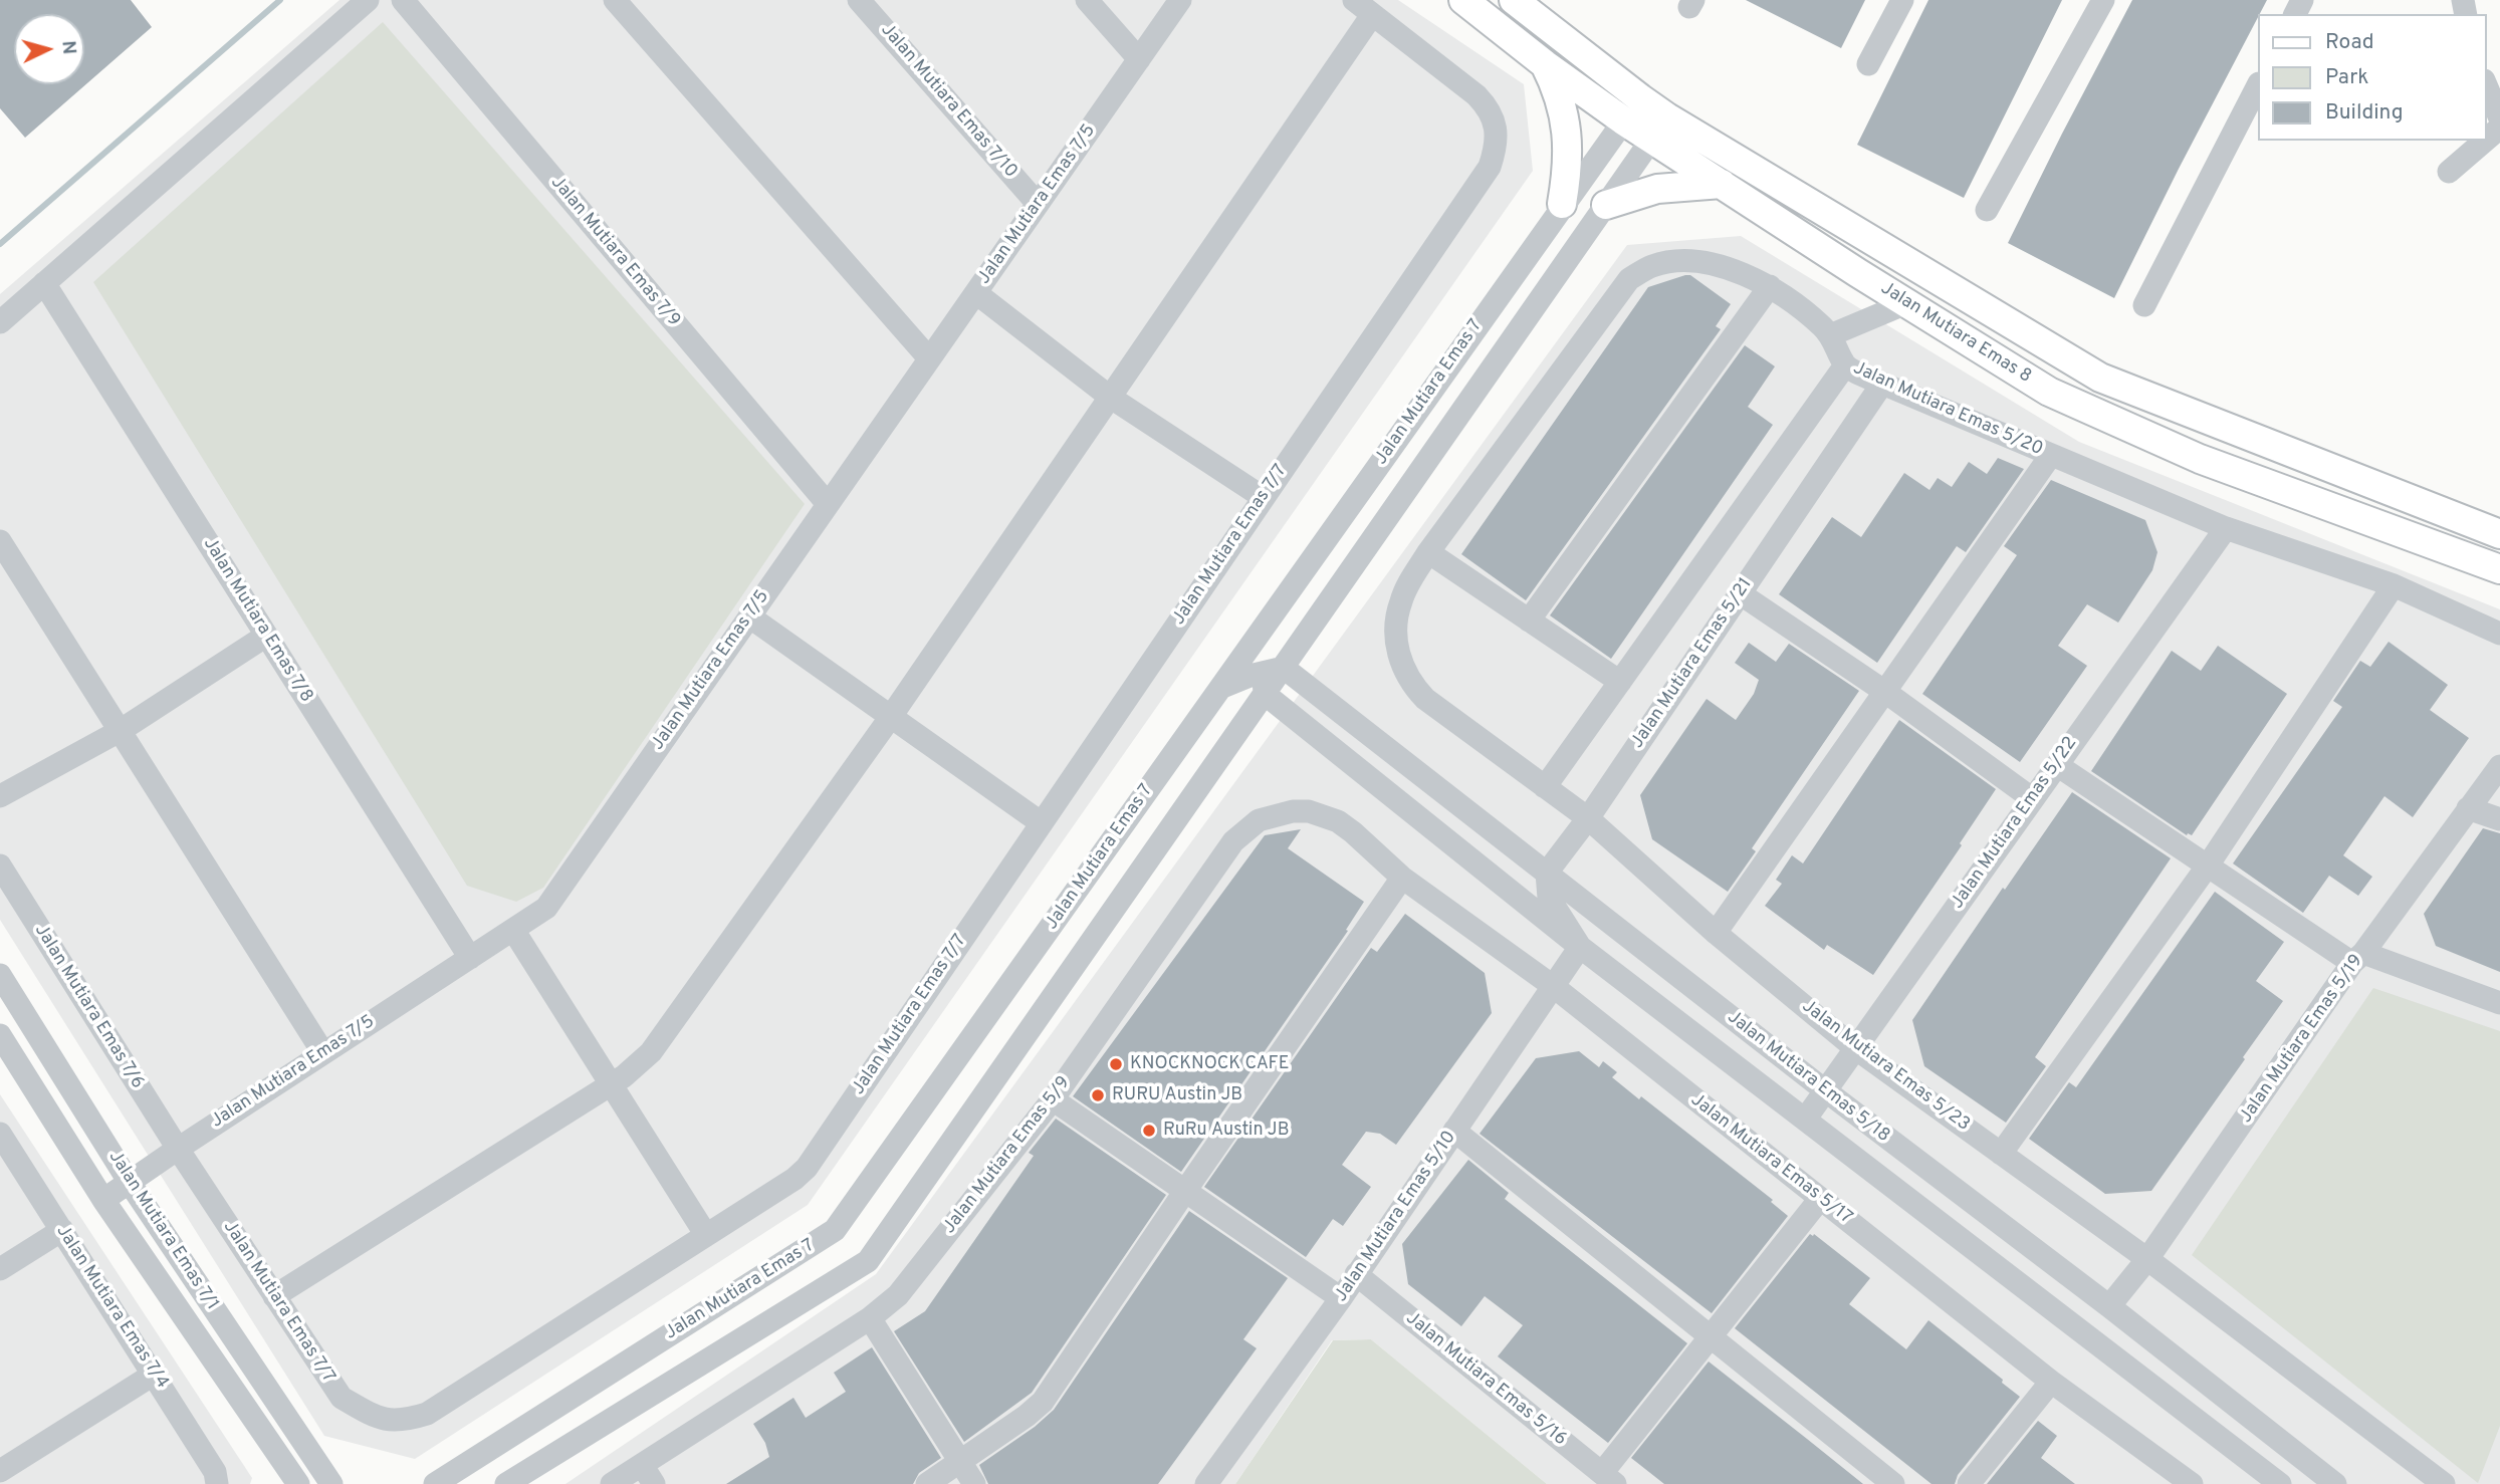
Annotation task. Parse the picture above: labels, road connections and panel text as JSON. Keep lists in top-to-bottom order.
{
  "streets": {
    "main road": ["Jalan Mutiara Emas 8"],
    "street": [
      "Jalan Mutiara Emas 7/10",
      "Jalan Mutiara Emas 7/5",
      "Jalan Mutiara Emas 7/9",
      "Jalan Mutiara Emas 7",
      "Jalan Mutiara Emas 5/20",
      "Jalan Mutiara Emas 7/7",
      "Jalan Mutiara Emas 7/8",
      "Jalan Mutiara Emas 5/21",
      "Jalan Mutiara Emas 5/22",
      "Jalan Mutiara Emas 7/6",
      "Jalan Mutiara Emas 5/19",
      "Jalan Mutiara Emas 5/23",
      "Jalan Mutiara Emas 5/18",
      "Jalan Mutiara Emas 5/9",
      "Jalan Mutiara Emas 5/17",
      "Jalan Mutiara Emas 5/10",
      "Jalan Mutiara Emas 7/1",
      "Jalan Mutiara Emas 7/4",
      "Jalan Mutiara Emas 5/16"
    ]
  },
  "crossings": [
    ["Jalan Mutiara Emas 7/10", "Jalan Mutiara Emas 7/5"],
    ["Jalan Mutiara Emas 7/5", "Jalan Mutiara Emas 7/9"],
    ["Jalan Mutiara Emas 7/5", "Jalan Mutiara Emas 7/7"],
    ["Jalan Mutiara Emas 7/5", "Jalan Mutiara Emas 7/8"],
    ["Jalan Mutiara Emas 7/5", "Jalan Mutiara Emas 7/6"],
    ["Jalan Mutiara Emas 7/5", "Jalan Mutiara Emas 7/1"],
    ["Jalan Mutiara Emas 8", "Jalan Mutiara Emas 7"],
    ["Jalan Mutiara Emas 5/20", "Jalan Mutiara Emas 5/21"],
    ["Jalan Mutiara Emas 5/20", "Jalan Mutiara Emas 5/22"],
    ["Jalan Mutiara Emas 5/20", "Jalan Mutiara Emas 5/23"],
    ["Jalan Mutiara Emas 7/7", "Jalan Mutiara Emas 7/6"],
    ["Jalan Mutiara Emas 5/21", "Jalan Mutiara Emas 5/23"],
    ["Jalan Mutiara Emas 5/21", "Jalan Mutiara Emas 5/18"],
    ["Jalan Mutiara Emas 5/22", "Jalan Mutiara Emas 5/23"],
    ["Jalan Mutiara Emas 5/22", "Jalan Mutiara Emas 5/18"],
    ["Jalan Mutiara Emas 5/19", "Jalan Mutiara Emas 5/23"],
    ["Jalan Mutiara Emas 5/19", "Jalan Mutiara Emas 5/18"],
    ["Jalan Mutiara Emas 5/18", "Jalan Mutiara Emas 5/10"],
    ["Jalan Mutiara Emas 5/9", "Jalan Mutiara Emas 5/17"],
    ["Jalan Mutiara Emas 5/17", "Jalan Mutiara Emas 5/10"],
    ["Jalan Mutiara Emas 5/10", "Jalan Mutiara Emas 5/16"]
  ],
  "places": ["KNOCKNOCK CAFE", "RURU Austin JB", "RuRu Austin JB"],
  "legend": ["Road", "Park", "Building"],
  "north": "right"
}
